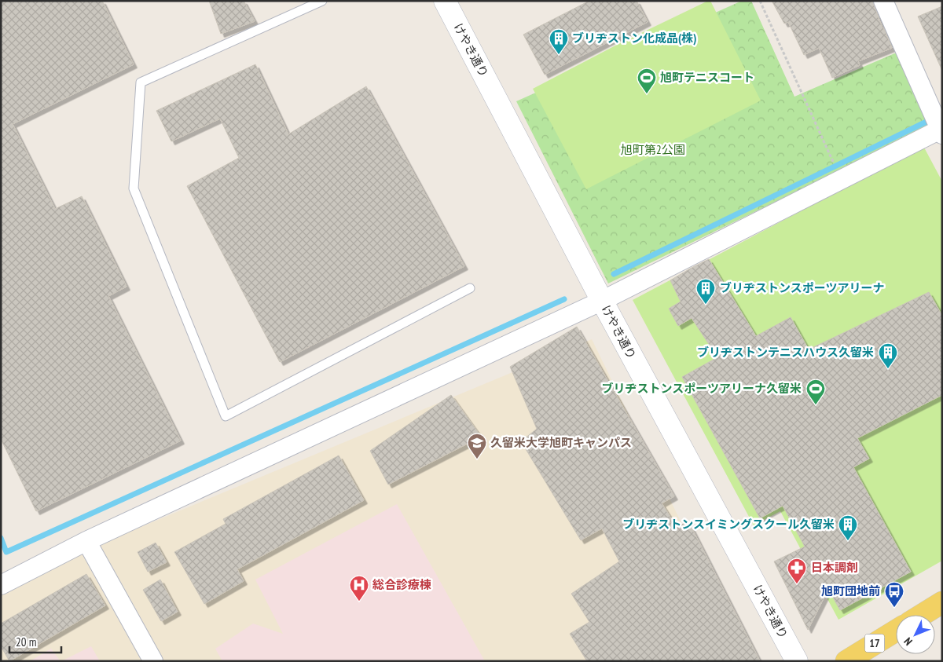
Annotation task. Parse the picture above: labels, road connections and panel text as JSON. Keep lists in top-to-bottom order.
{
  "streets": {
    "main road": ["17"],
    "street": ["けやき通り"]
  },
  "parks": ["旭町第2公園"],
  "places": {
    "building": [
      "ブリヂストン化成品(株)",
      "ブリヂストンスポーツアリーナ",
      "ブリヂストンテニスハウス久留米",
      "ブリヂストンスイミングスクール久留米"
    ],
    "sports": ["旭町テニスコート", "ブリヂストンスポーツアリーナ久留米"],
    "school or university": ["久留米大学旭町キャンパス"],
    "pharmacy": ["日本調剤"],
    "hospital": ["総合診療棟"],
    "bus stop": ["旭町団地前"]
  },
  "scale_bar": "20 m",
  "north": "bottom left"
}
